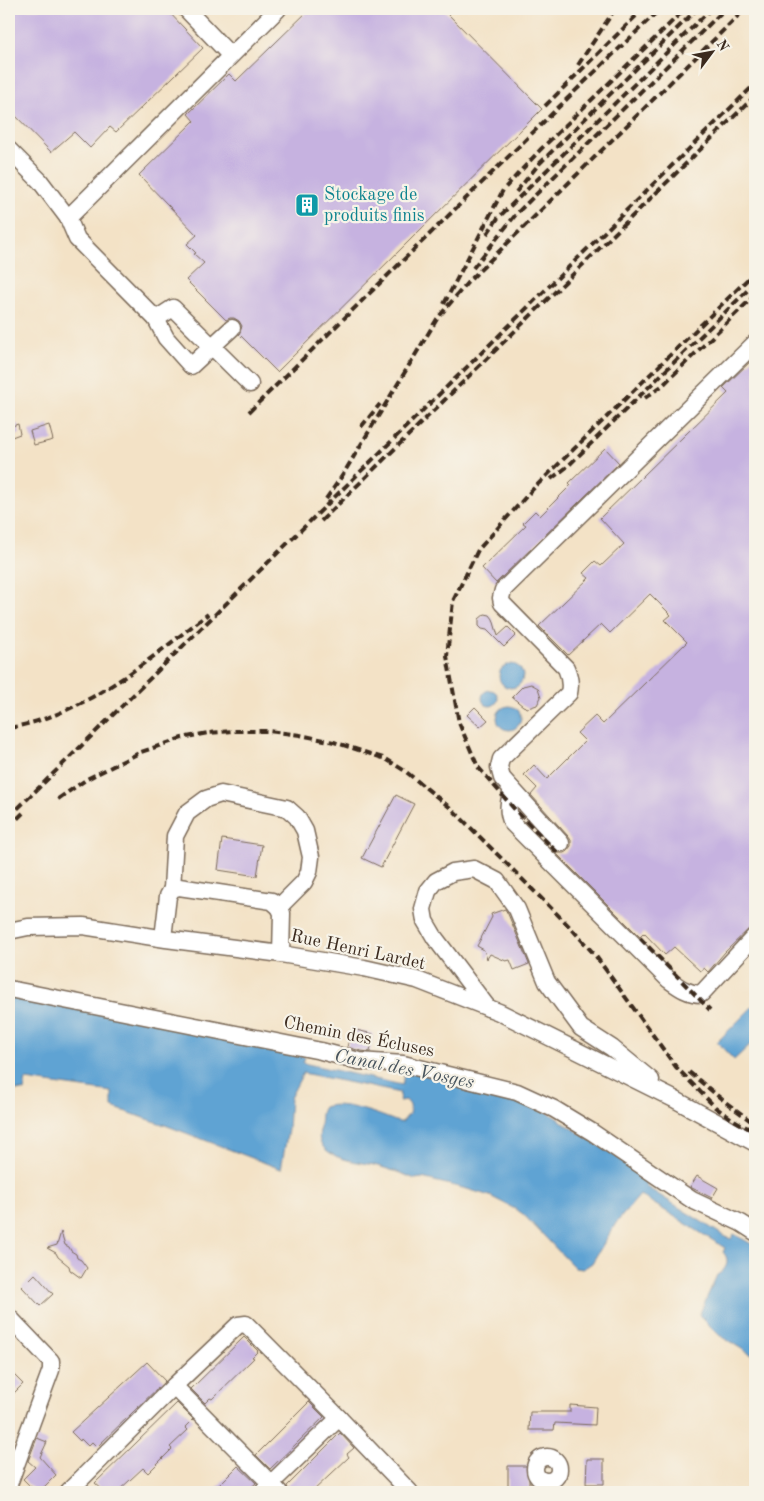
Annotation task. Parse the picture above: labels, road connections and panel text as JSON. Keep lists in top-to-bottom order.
{
  "streets": {
    "street": ["Rue Henri Lardet", "Chemin des Écluses"]
  },
  "water": ["Canal des Vosges"],
  "places": {
    "building": ["Stockage de produits finis"]
  },
  "north": "top right"
}
